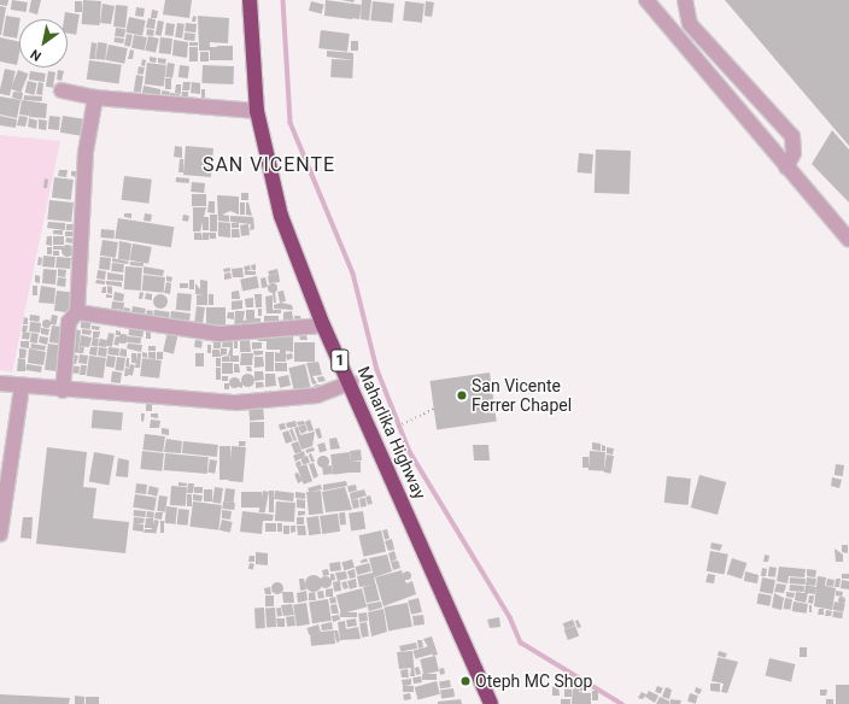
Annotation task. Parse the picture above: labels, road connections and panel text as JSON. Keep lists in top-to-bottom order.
{
  "streets": {
    "highway": ["1", "Maharlika Highway"]
  },
  "districts": ["SAN VICENTE"],
  "places": ["San Vicente Ferrer Chapel", "Oteph MC Shop"],
  "north": "bottom left"
}
